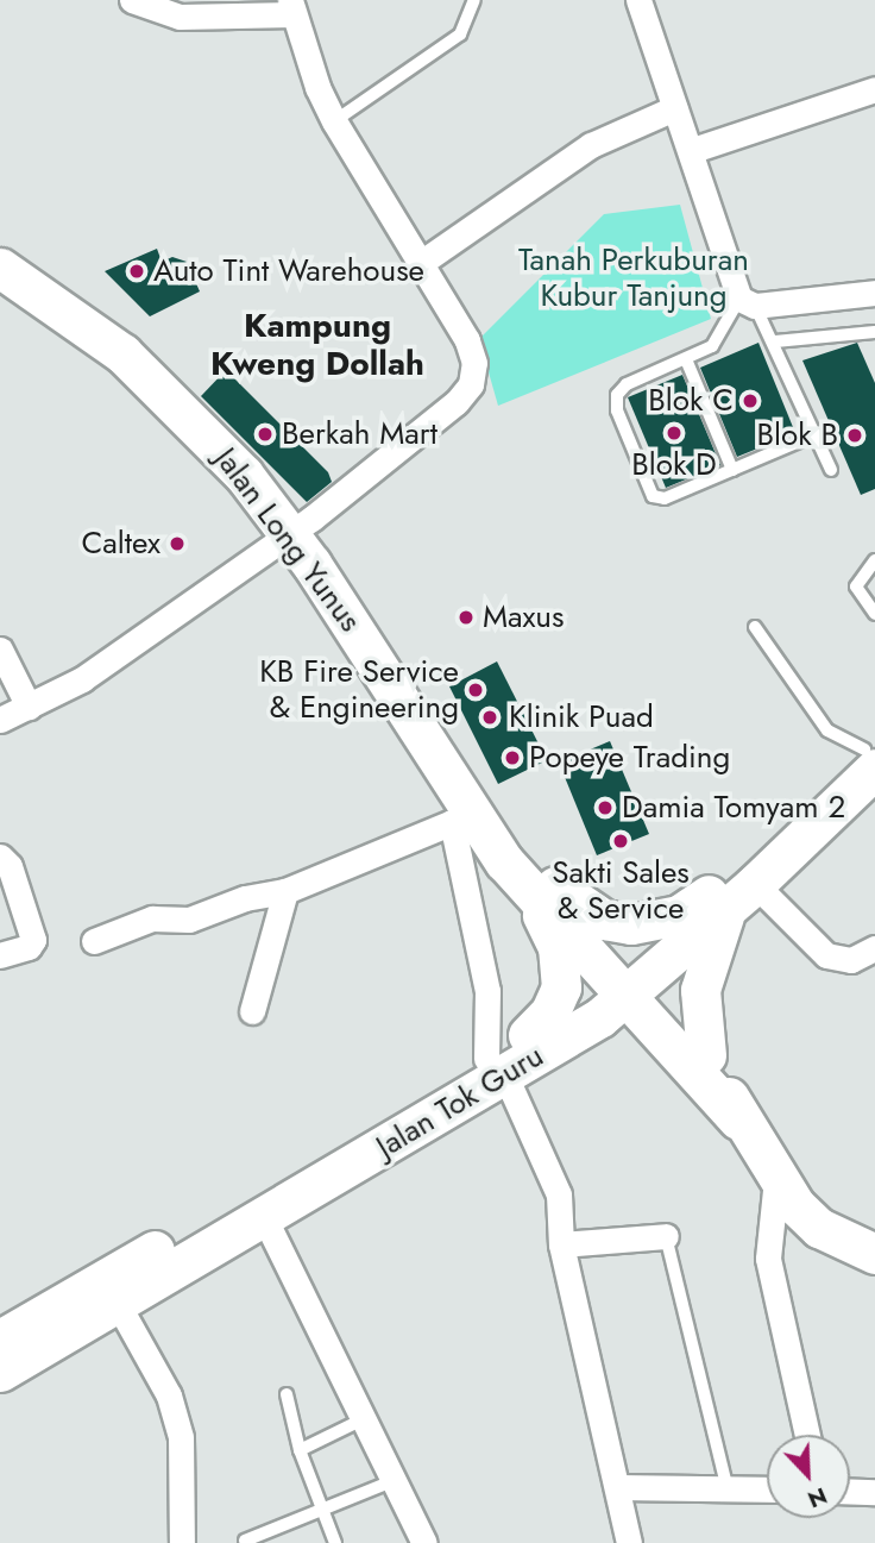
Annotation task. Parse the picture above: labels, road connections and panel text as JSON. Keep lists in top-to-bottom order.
{
  "streets": {
    "main road": ["Jalan Long Yunus", "Jalan Tok Guru"]
  },
  "crossings": [
    ["Jalan Long Yunus", "Jalan Tok Guru"]
  ],
  "districts": ["Kampung Kweng Dollah"],
  "parks": ["Tanah Perkuburan Kubur Tanjung"],
  "places": [
    "Auto Tint Warehouse",
    "Blok C",
    "Blok D",
    "Berkah Mart",
    "Blok B",
    "Caltex",
    "Maxus",
    "KB Fire Service & Engineering",
    "Klinik Puad",
    "Popeye Trading",
    "Damia Tomyam 2",
    "Sakti Sales & Service"
  ],
  "north": "bottom right"
}
